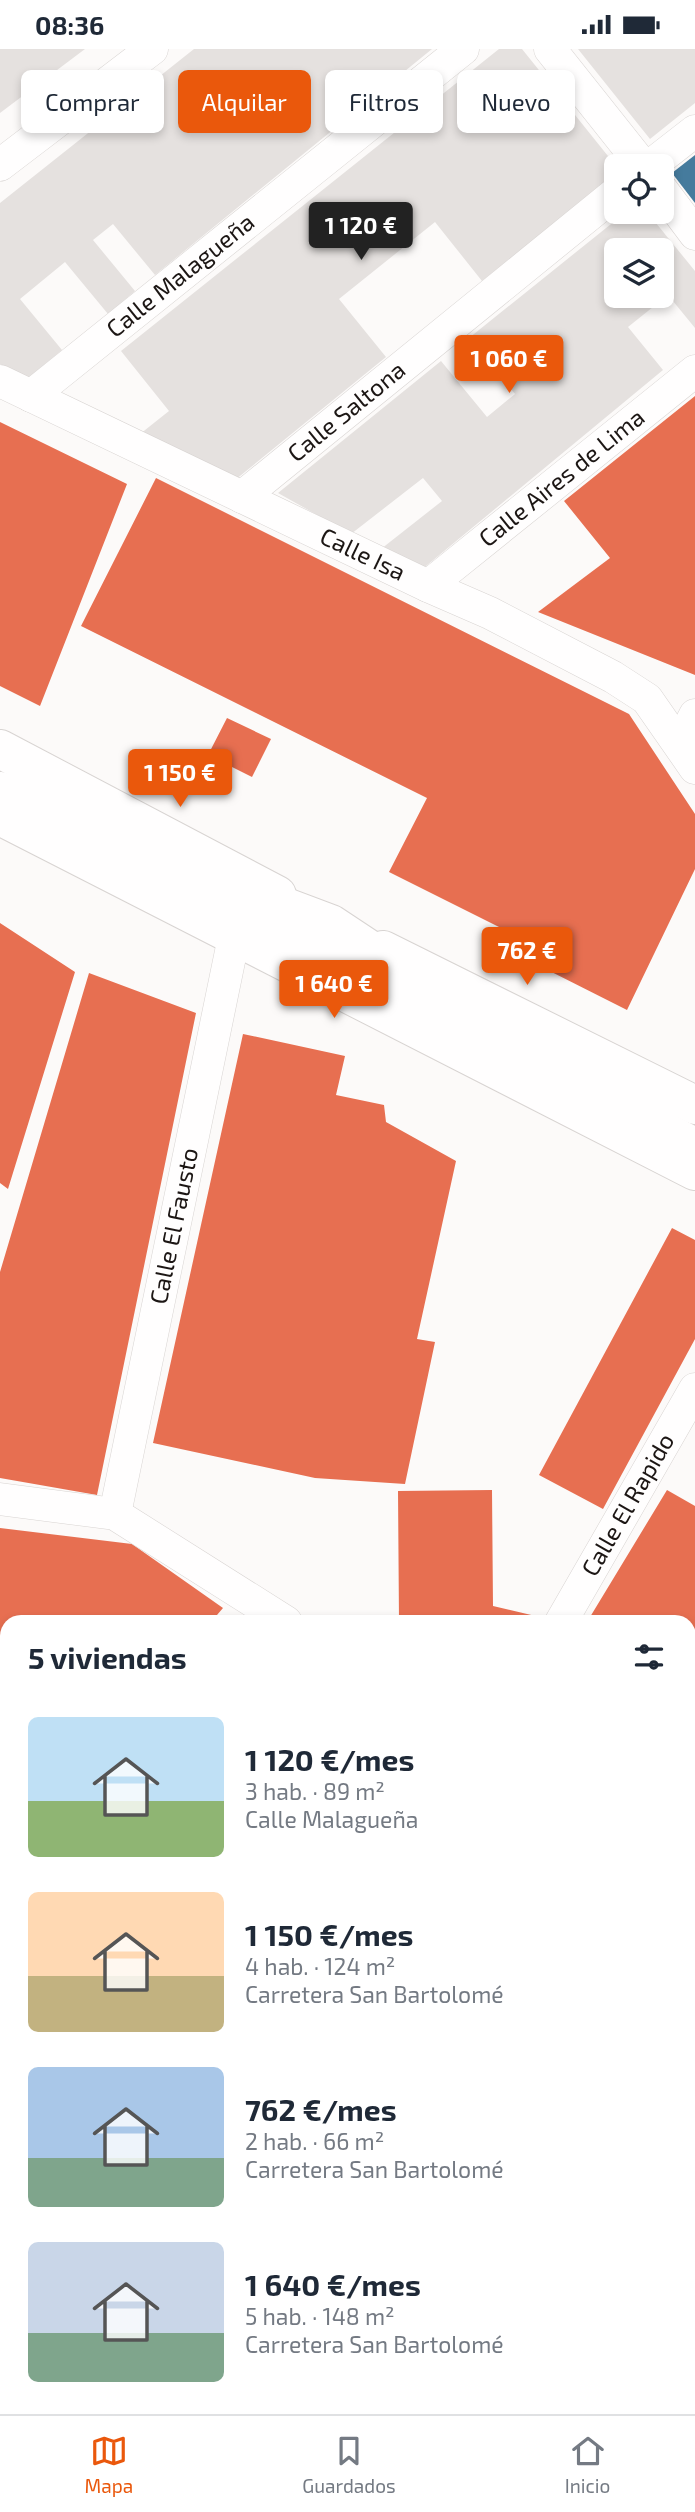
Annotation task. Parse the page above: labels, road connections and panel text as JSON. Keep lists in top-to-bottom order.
{
  "streets": {
    "street": [
      "Calle Malagueña",
      "Calle Saltona",
      "Calle Aires de Lima",
      "Calle Isa",
      "Calle El Fausto",
      "Calle El Rapido"
    ]
  },
  "crossings": [
    ["Calle Malagueña", "Calle Isa"],
    ["Calle Saltona", "Calle Isa"],
    ["Calle Aires de Lima", "Calle Isa"]
  ],
  "page": {
    "status": "08:36",
    "chip": [
      "Comprar",
      "Alquilar",
      "Filtros",
      "Nuevo"
    ],
    "price": [
      "1 120 €",
      "1 060 €",
      "1 150 €",
      "762 €",
      "1 640 €"
    ],
    "heading": "5 viviendas",
    "list": [
      {
        "name": "1 120 €/mes",
        "note": "3 hab. · 89 m² · Calle Malagueña"
      },
      {
        "name": "1 150 €/mes",
        "note": "4 hab. · 124 m² · Carretera San Bartolomé"
      },
      {
        "name": "762 €/mes",
        "note": "2 hab. · 66 m² · Carretera San Bartolomé"
      },
      {
        "name": "1 640 €/mes",
        "note": "5 hab. · 148 m² · Carretera San Bartolomé"
      }
    ],
    "tabs": ["Mapa", "Guardados", "Inicio"]
  }
}
